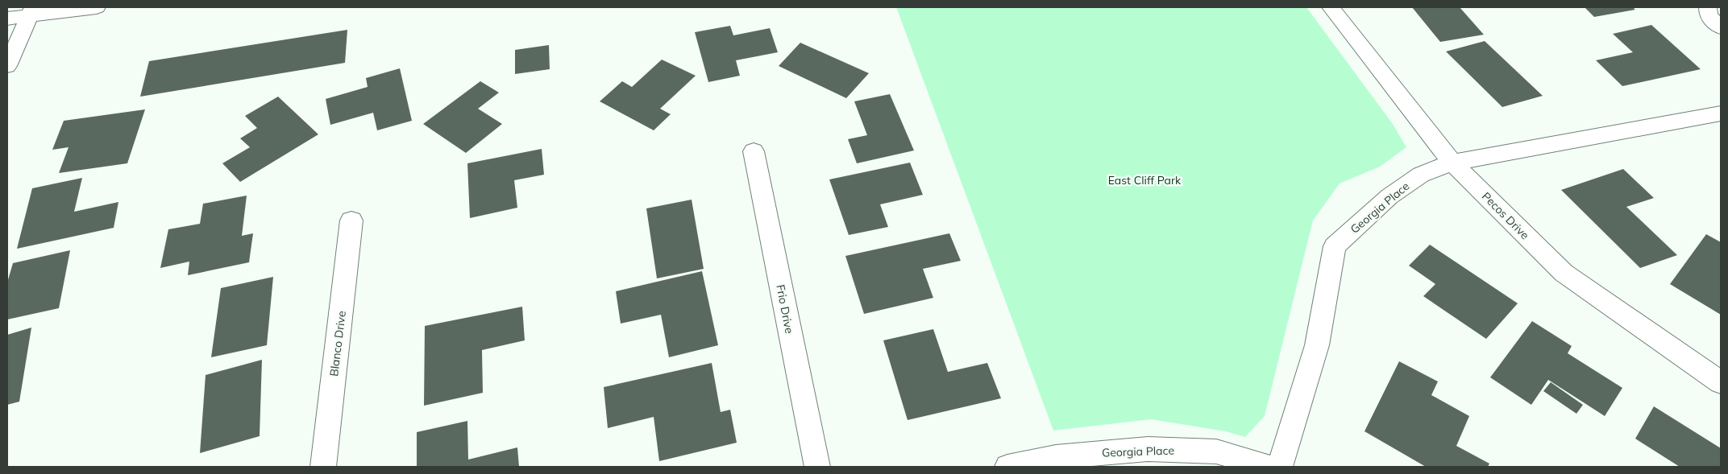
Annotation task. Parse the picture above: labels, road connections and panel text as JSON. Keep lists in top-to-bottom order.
{
  "streets": {
    "street": [
      "Georgia Place",
      "Pecos Drive",
      "Frio Drive",
      "Blanco Drive"
    ]
  },
  "crossings": [
    ["Georgia Place", "Pecos Drive"]
  ],
  "parks": ["East Cliff Park"]
}
